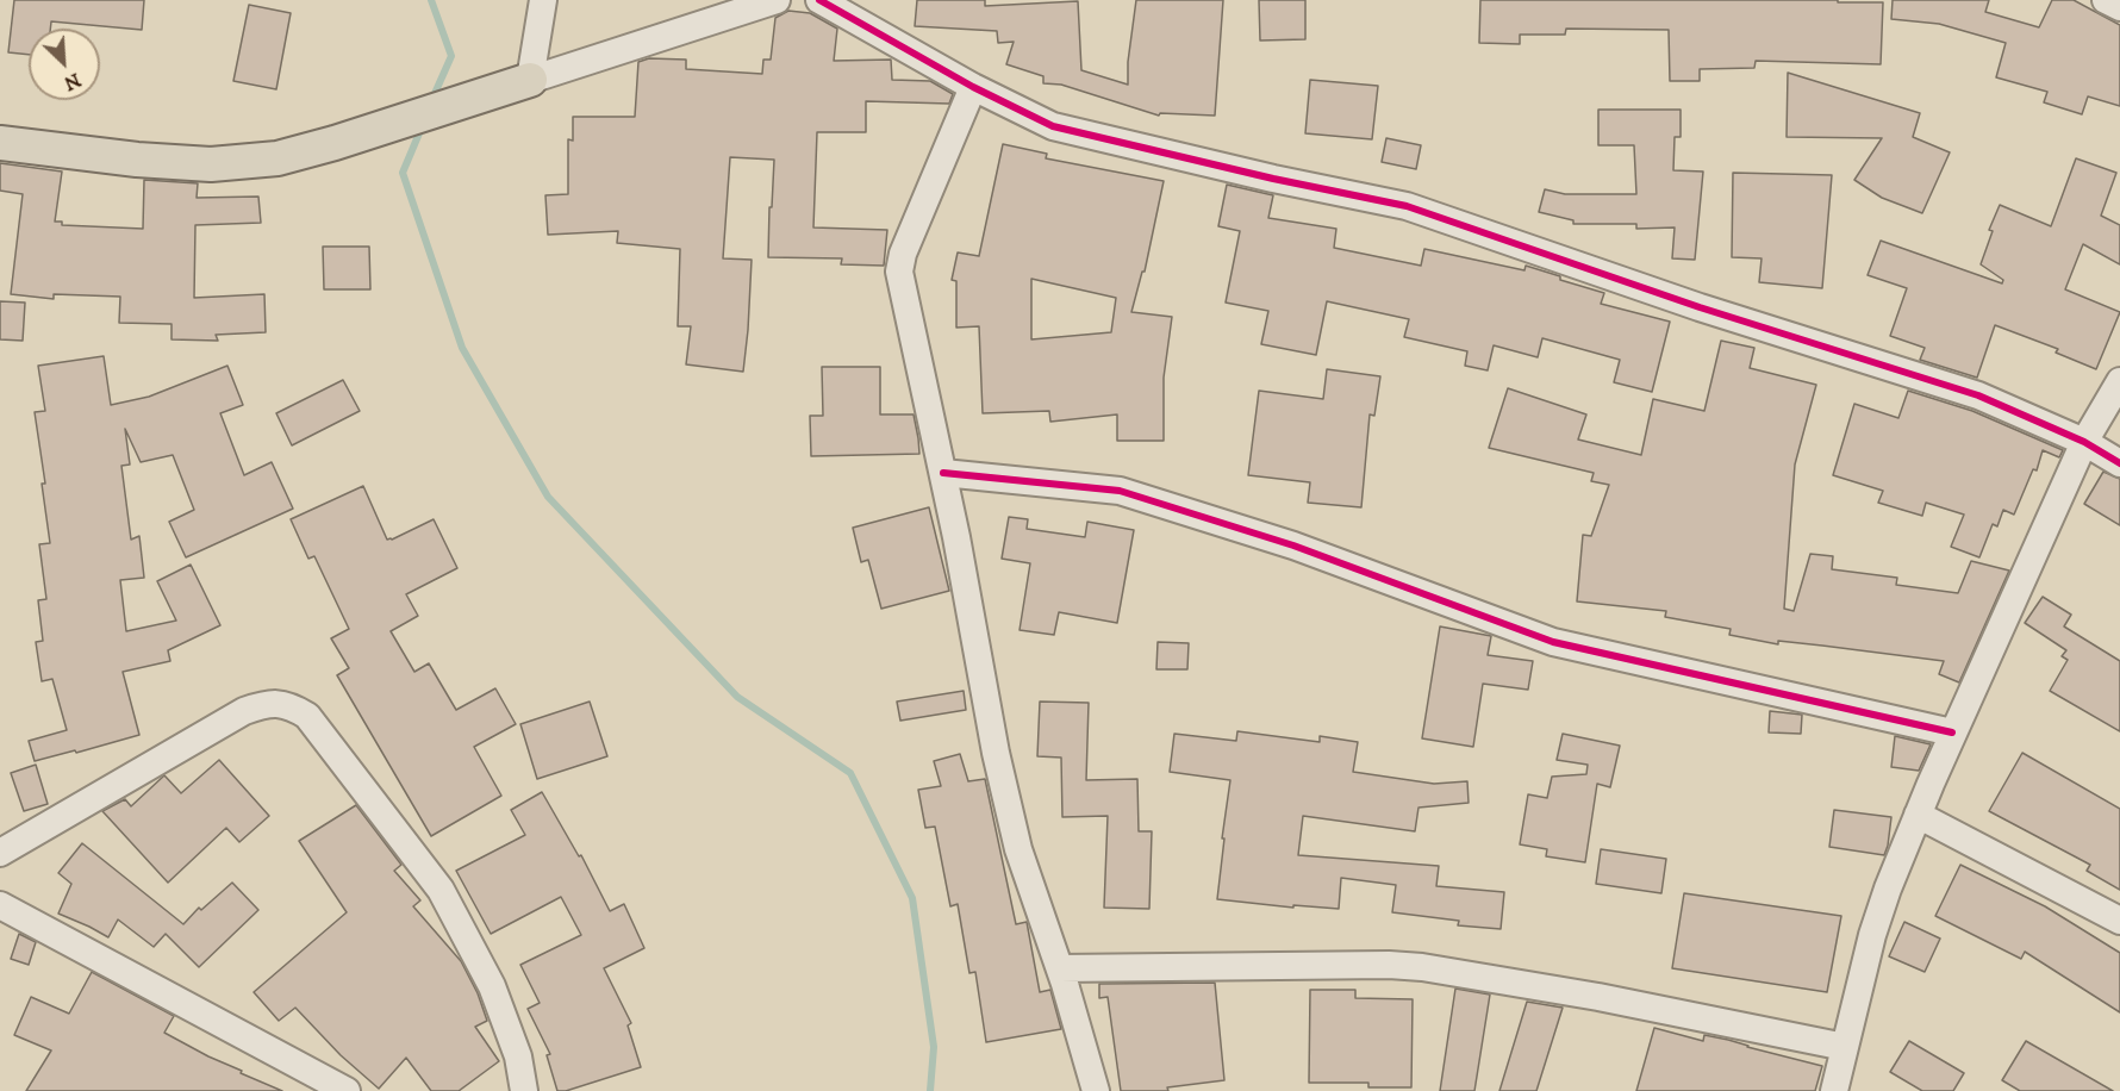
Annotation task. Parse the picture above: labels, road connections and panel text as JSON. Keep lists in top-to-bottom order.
{
  "north": "bottom right"
}
